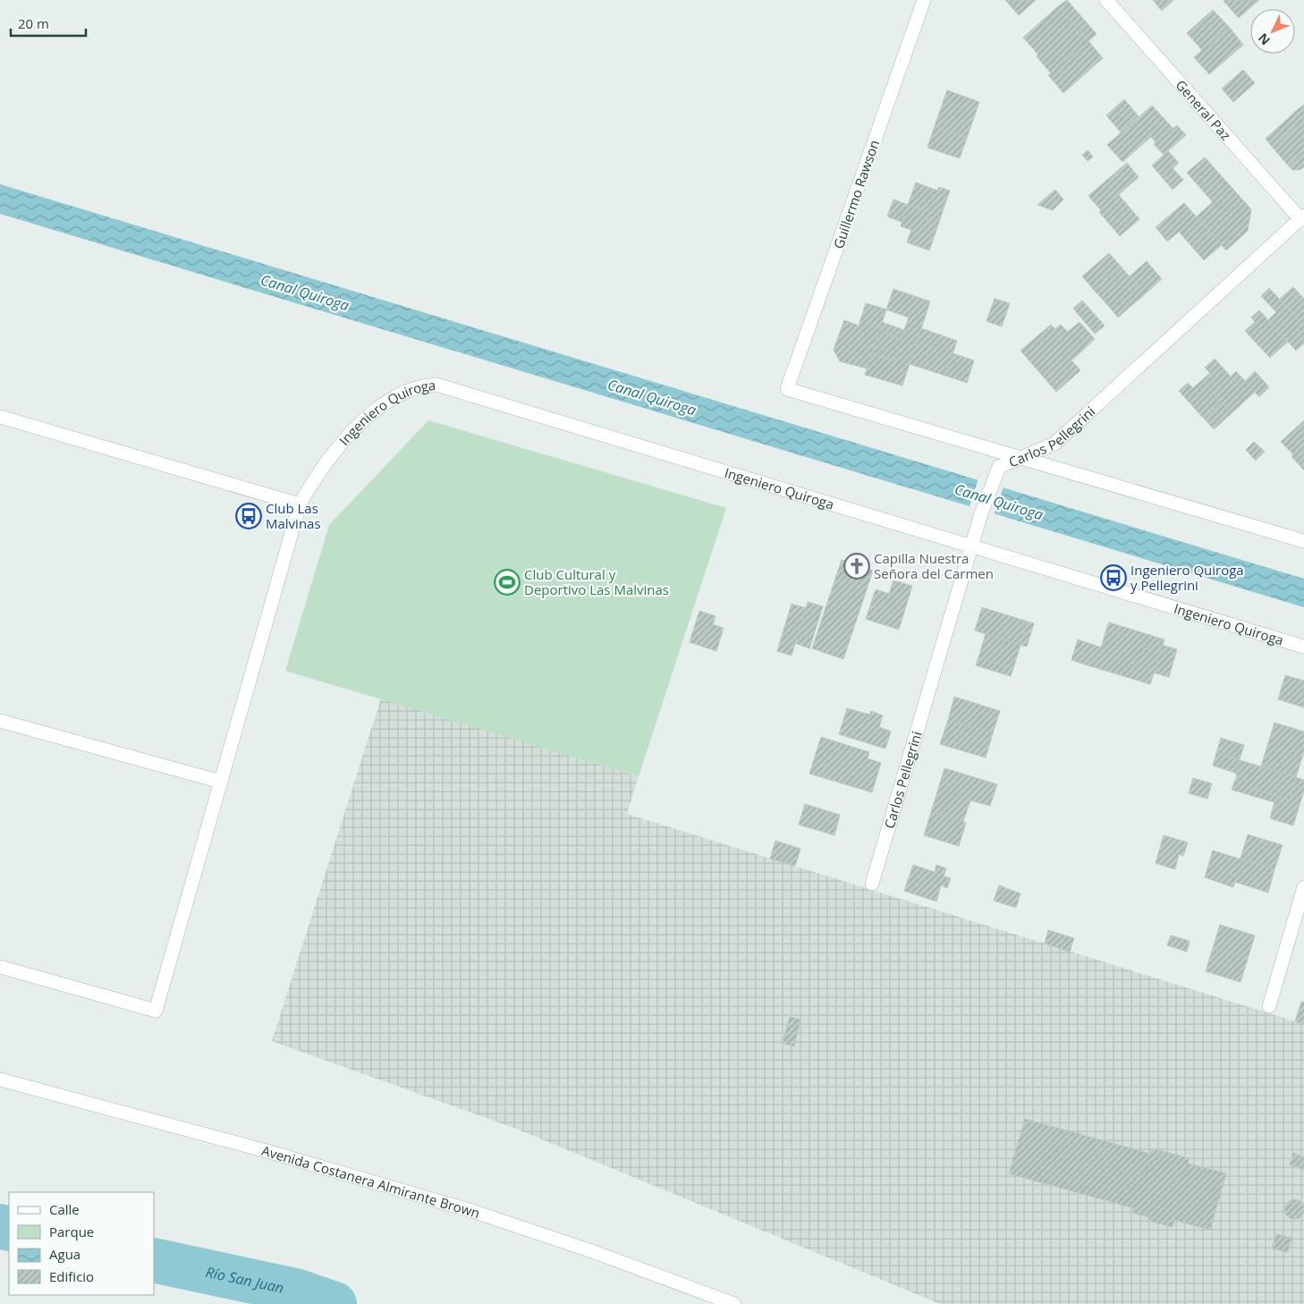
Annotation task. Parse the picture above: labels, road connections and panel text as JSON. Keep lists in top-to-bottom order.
{
  "streets": {
    "street": [
      "General Paz",
      "Guillermo Rawson",
      "Ingeniero Quiroga",
      "Carlos Pellegrini",
      "Avenida Costanera Almirante Brown"
    ]
  },
  "crossings": [
    ["General Paz", "Carlos Pellegrini"],
    ["Guillermo Rawson", "Carlos Pellegrini"],
    ["Ingeniero Quiroga", "Carlos Pellegrini"]
  ],
  "water": ["Canal Quiroga", "Río San Juan"],
  "places": {
    "bus stop": ["Club Las Malvinas", "Ingeniero Quiroga y Pellegrini"],
    "church": ["Capilla Nuestra Señora del Carmen"],
    "sports": ["Club Cultural y Deportivo Las Malvinas"]
  },
  "legend": [
    "Calle",
    "Parque",
    "Agua",
    "Edificio"
  ],
  "scale_bar": "20 m",
  "north": "bottom left"
}
